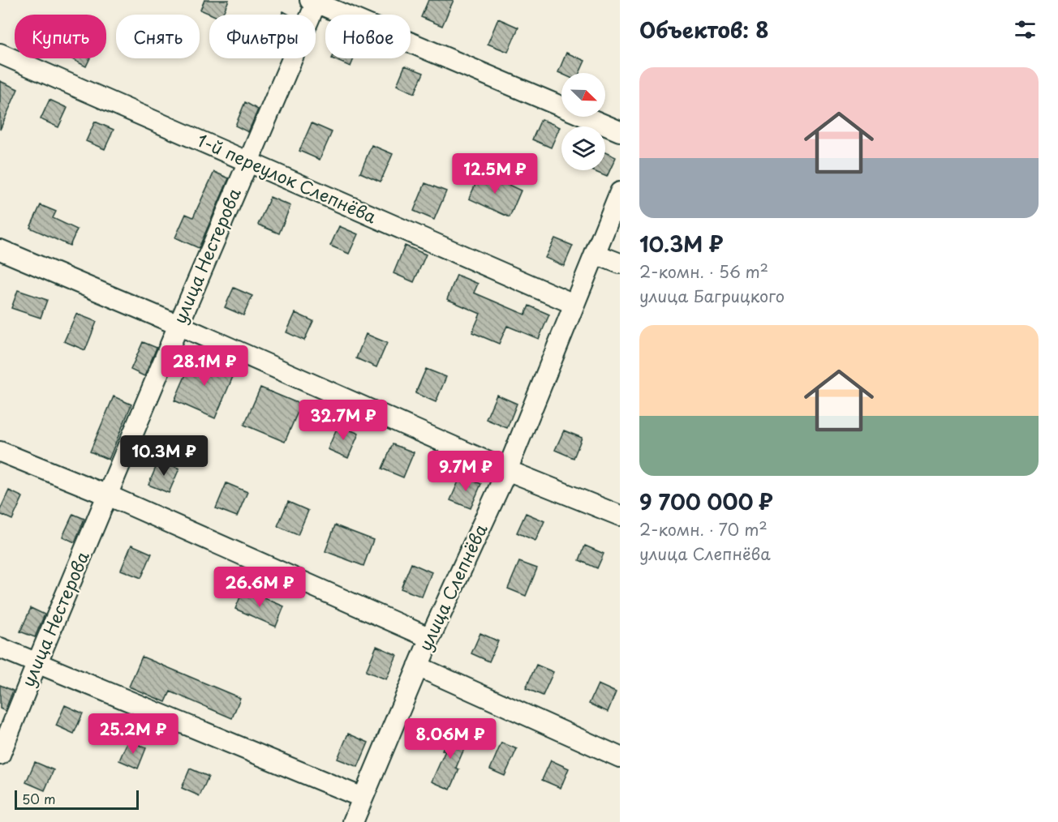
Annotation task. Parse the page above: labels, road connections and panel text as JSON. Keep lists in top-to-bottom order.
{
  "streets": {
    "street": ["1-й переулок Слепнёва", "улица Нестерова", "улица Слепнёва"]
  },
  "crossings": [
    ["1-й переулок Слепнёва", "улица Нестерова"],
    ["1-й переулок Слепнёва", "улица Слепнёва"]
  ],
  "scale_bar": "50 m",
  "north": "bottom right",
  "page": {
    "heading": "Объектов: 8",
    "chip": [
      "Купить",
      "Снять",
      "Фильтры",
      "Новое"
    ],
    "list": [
      {
        "name": "10.3M ₽",
        "note": "2-комн. · 56 m² · улица Багрицкого"
      },
      {
        "name": "9 700 000 ₽",
        "note": "2-комн. · 70 m² · улица Слепнёва"
      }
    ],
    "price": [
      "12.5M ₽",
      "28.1M ₽",
      "32.7M ₽",
      "10.3M ₽",
      "9.7M ₽",
      "26.6M ₽",
      "25.2M ₽",
      "8.06M ₽"
    ],
    "scale": "50 m"
  }
}
